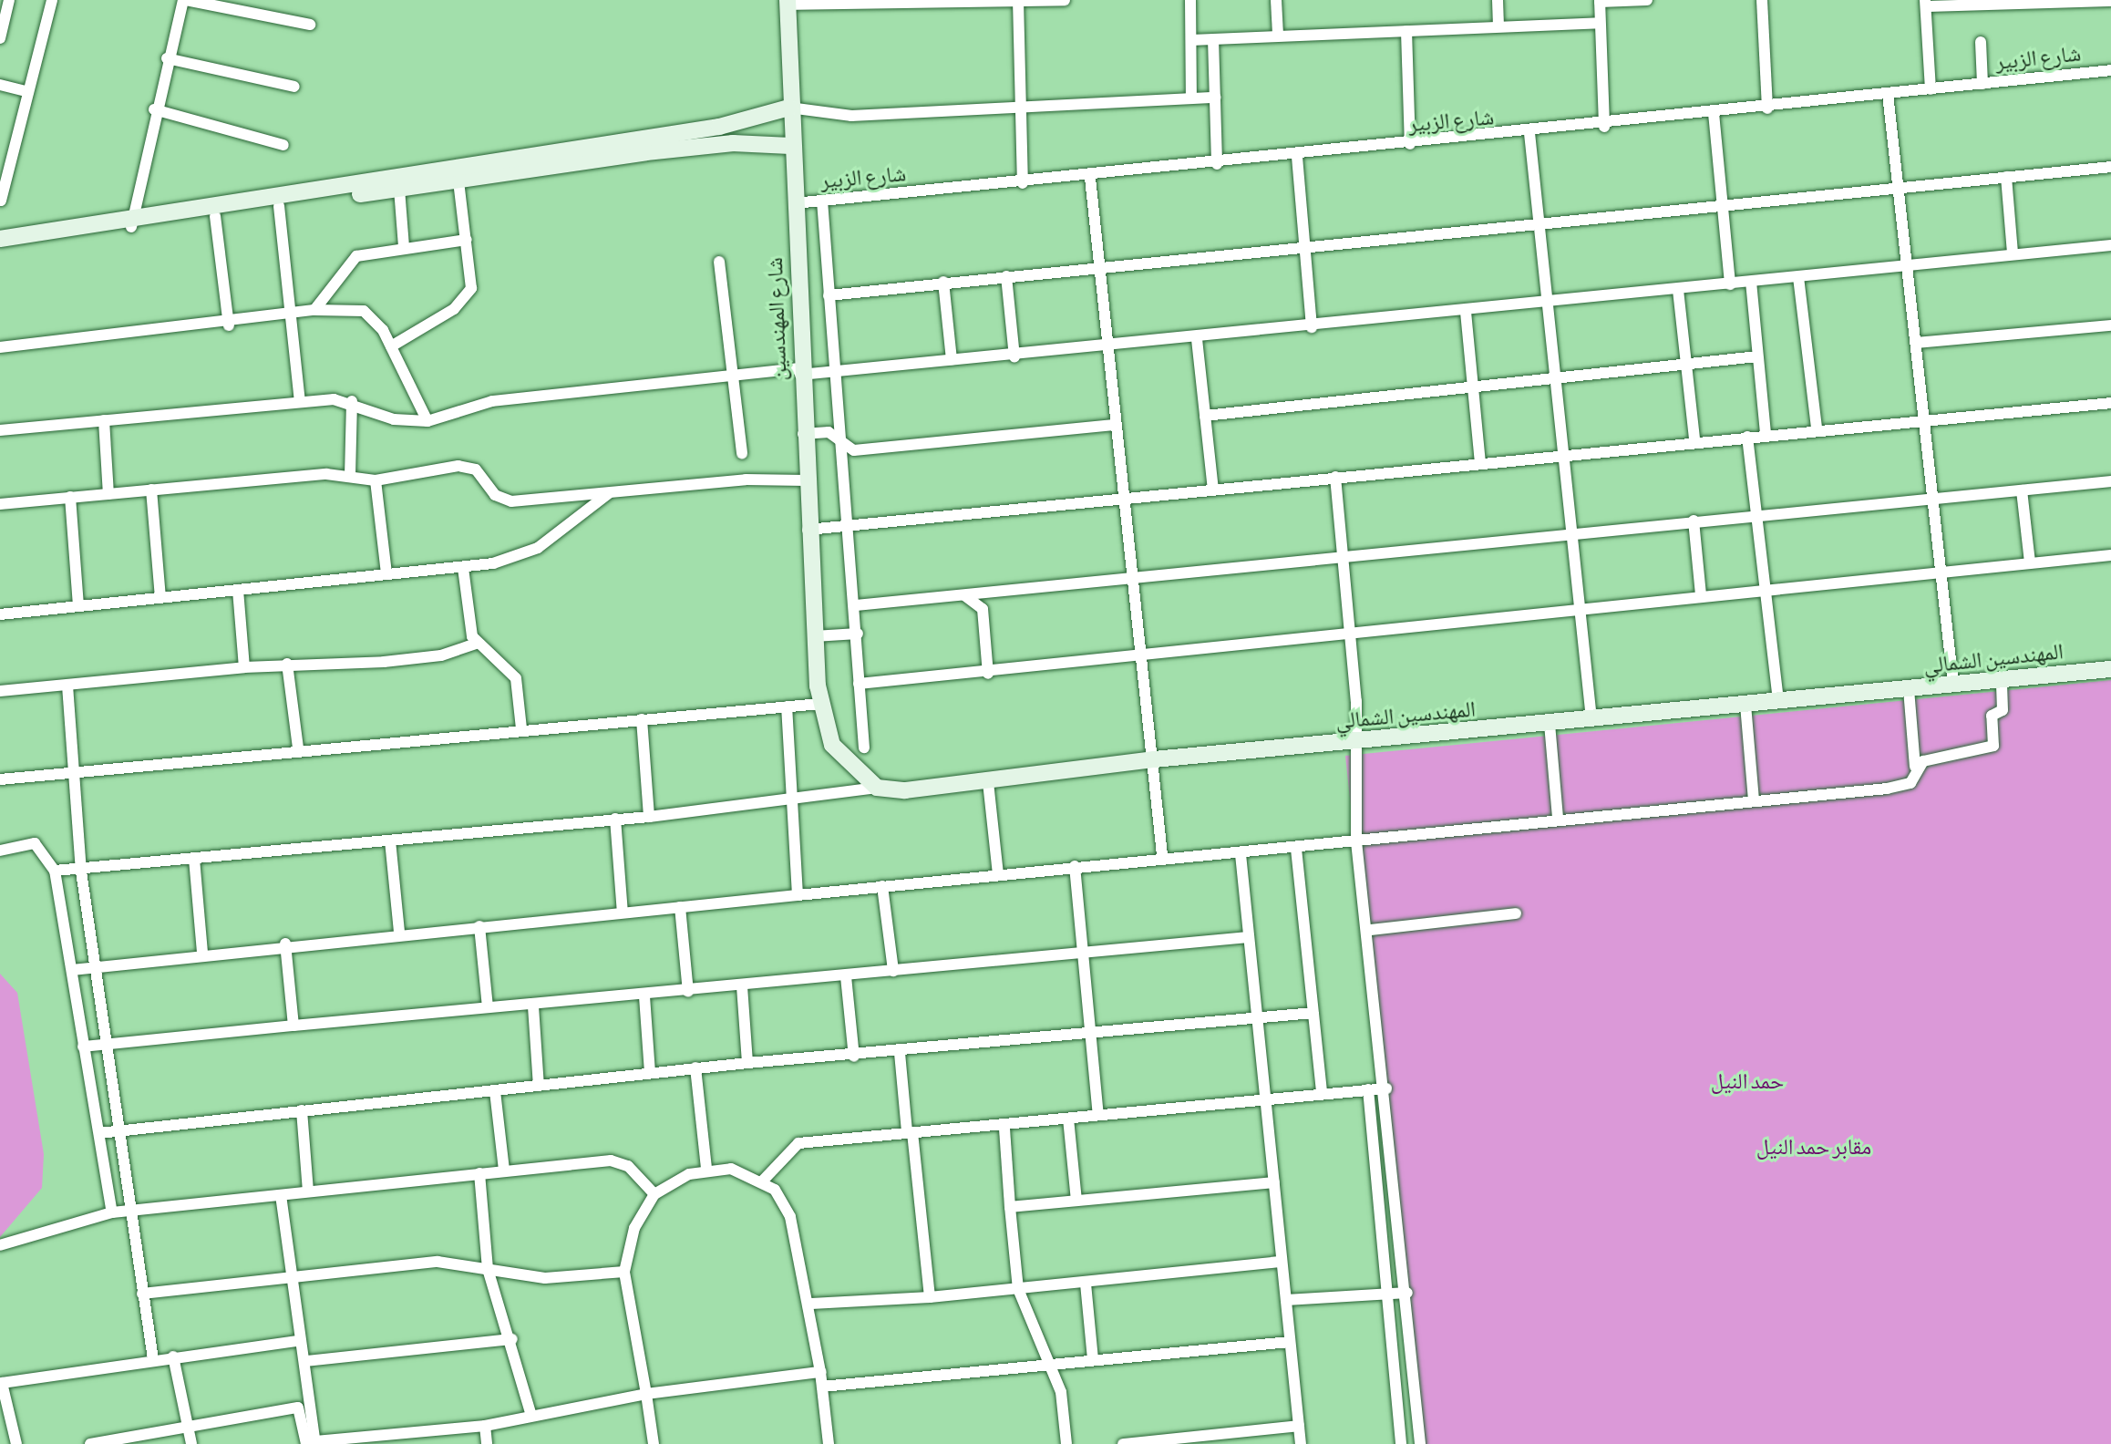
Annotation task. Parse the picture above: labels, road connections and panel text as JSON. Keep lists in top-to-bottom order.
{
  "streets": {
    "main road": ["شارع المهندسين", "المهندسين الشمالي"],
    "street": ["شارع الزبير"]
  },
  "crossings": [
    ["شارع الزبير", "شارع المهندسين"]
  ],
  "parks": ["حمد النيل", "مقابر حمد النيل"]
}
